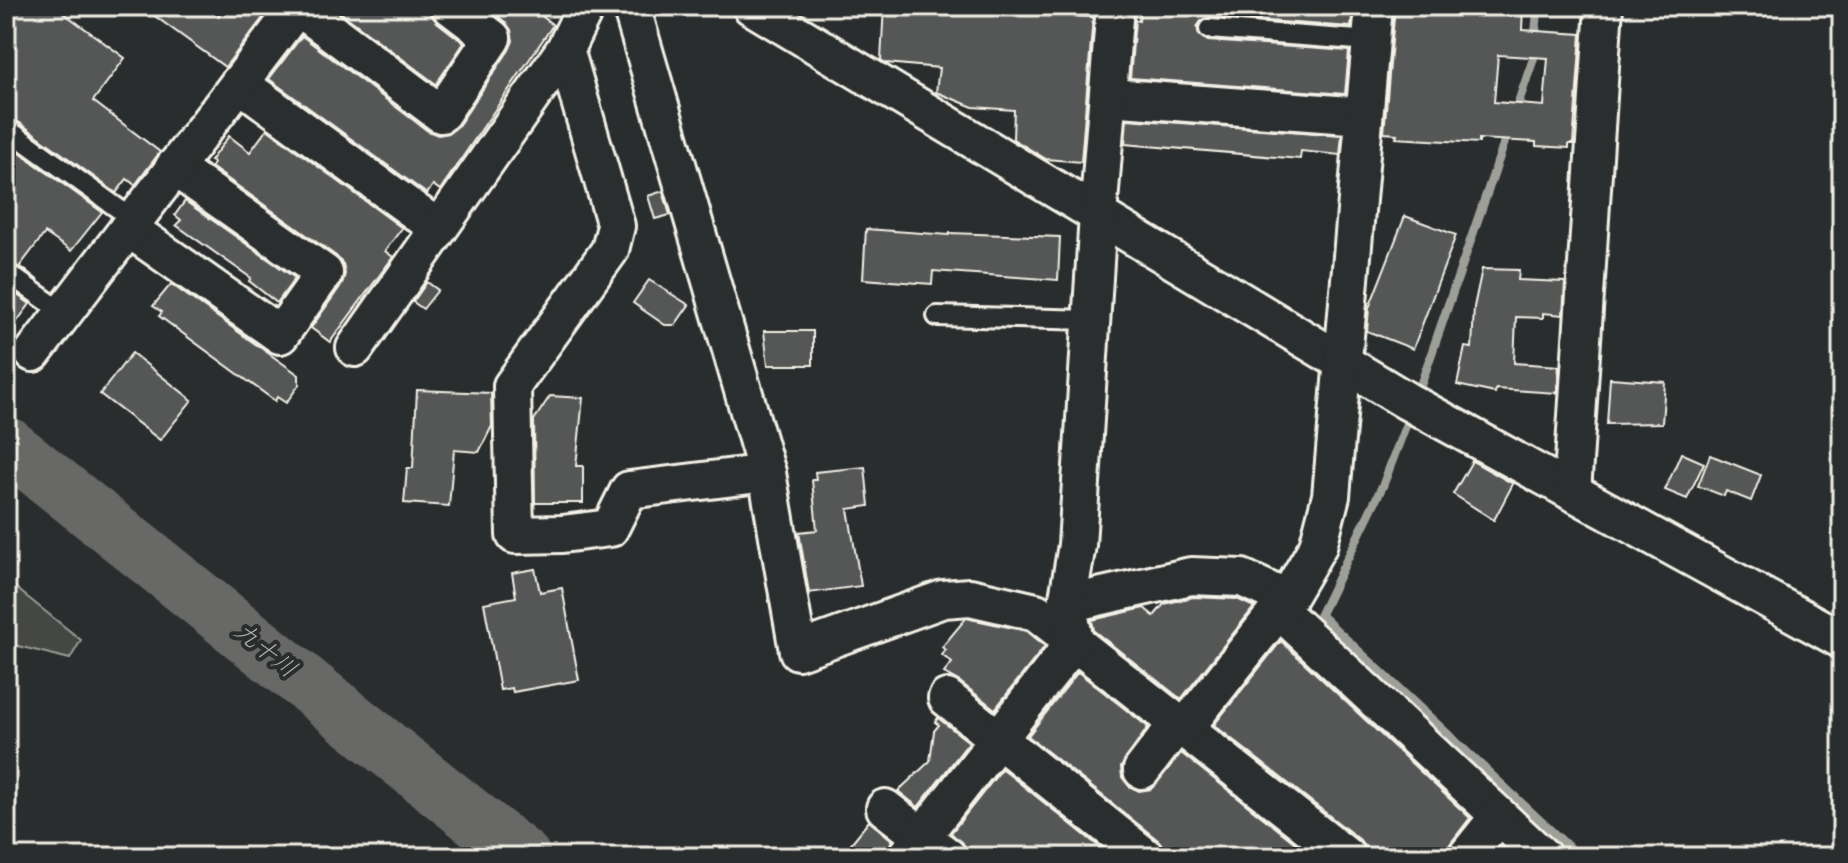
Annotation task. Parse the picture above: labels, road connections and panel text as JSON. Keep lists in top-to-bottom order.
{
  "water": ["九十川"]
}
